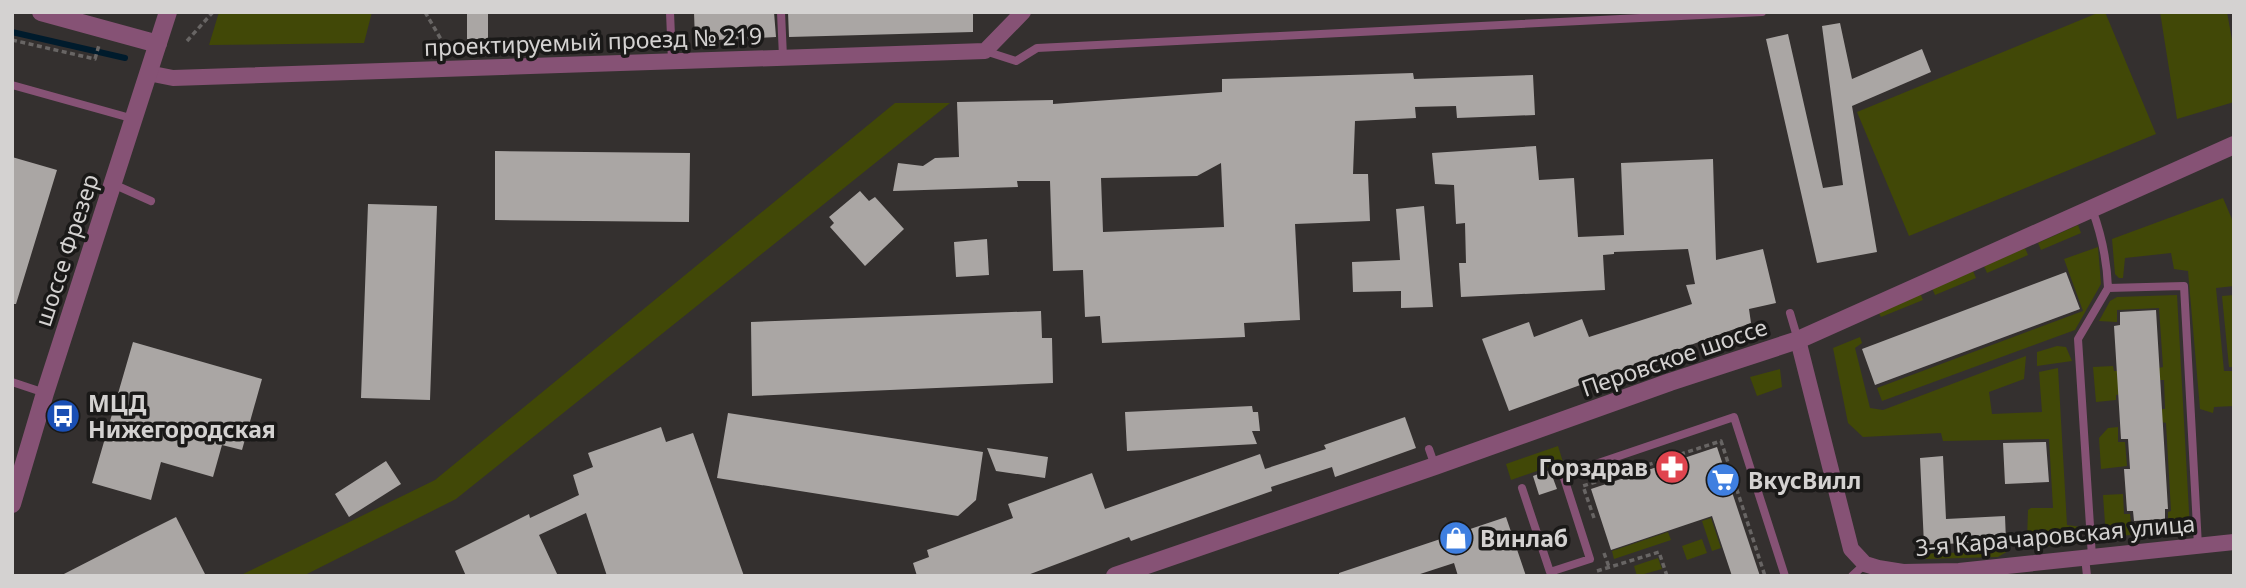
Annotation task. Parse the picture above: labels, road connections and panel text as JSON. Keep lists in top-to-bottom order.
{
  "streets": {
    "street": [
      "проектируемый проезд № 219",
      "шоссе Фрезер",
      "Перовское шоссе",
      "3-я Карачаровская улица"
    ]
  },
  "crossings": [
    ["проектируемый проезд № 219", "шоссе Фрезер"]
  ],
  "places": {
    "bus stop": ["МЦД Нижегородская"],
    "pharmacy": ["Горздрав"],
    "supermarket": ["ВкусВилл"],
    "shop": ["Винлаб"]
  }
}
